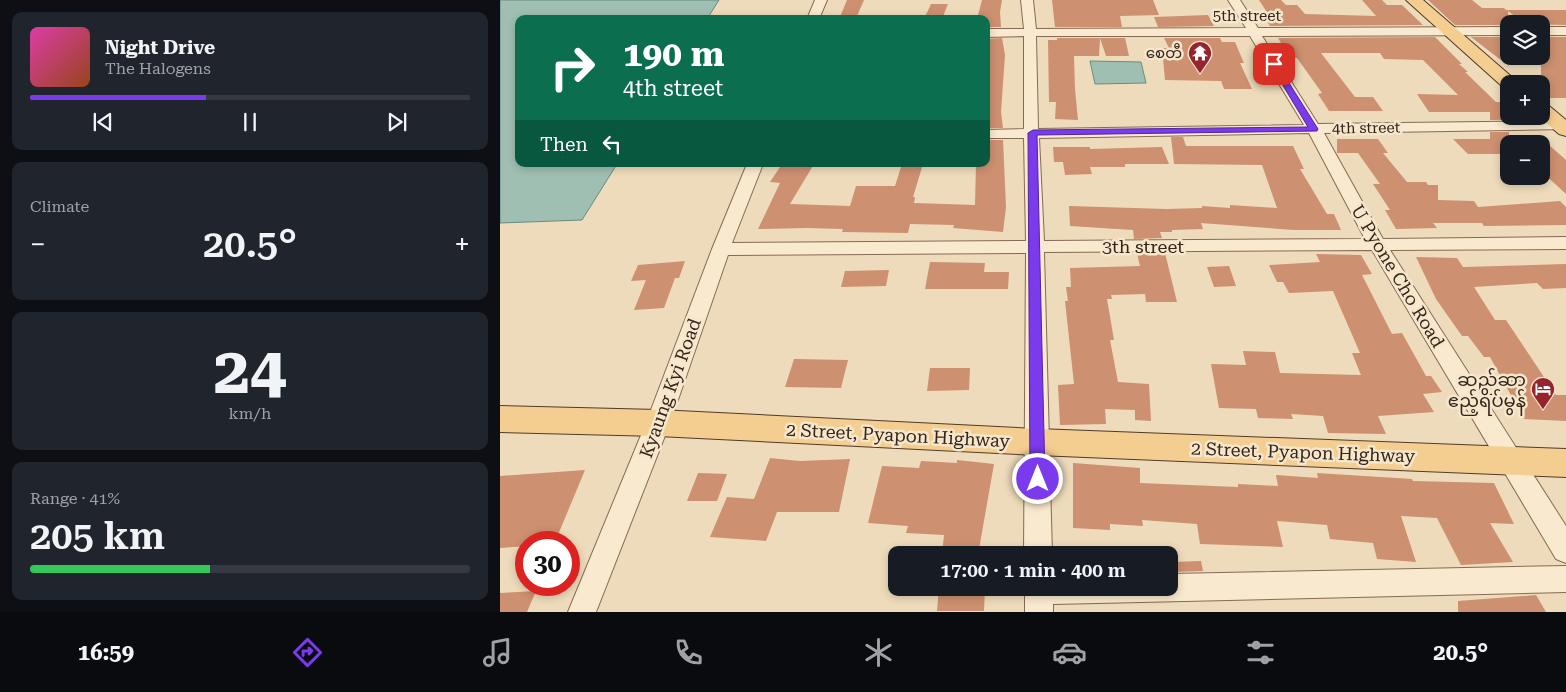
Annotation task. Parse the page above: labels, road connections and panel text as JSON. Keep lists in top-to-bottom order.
{
  "streets": {
    "main road": ["2 Street, Pyapon Highway"],
    "street": [
      "5th street",
      "4th street",
      "3th street",
      "U Pyone Cho Road",
      "Kyaung Kyi Road"
    ]
  },
  "crossings": [
    ["5th street", "U Pyone Cho Road"],
    ["4th street", "U Pyone Cho Road"],
    ["3th street", "U Pyone Cho Road"],
    ["3th street", "Kyaung Kyi Road"],
    ["U Pyone Cho Road", "2 Street, Pyapon Highway"],
    ["Kyaung Kyi Road", "2 Street, Pyapon Highway"]
  ],
  "places": {
    "temple": ["စေတီ"],
    "hotel": ["ဆည်ဆာ ဧည့်ရိပ်မွန်"]
  },
  "page": {
    "map_buttons": ["+", "−"],
    "turn": ["190 m", "4th street"],
    "song": ["Night Drive", "The Halogens"],
    "then": "Then",
    "tile": [
      "Climate",
      ["24", "km/h"],
      ["Range · 41%", "205 km"]
    ],
    "heat": ["−", "20.5°", "+"],
    "limit": "30",
    "trip": "17:00 · 1 min · 400 m",
    "tabs": ["16:59", "20.5°"]
  }
}
